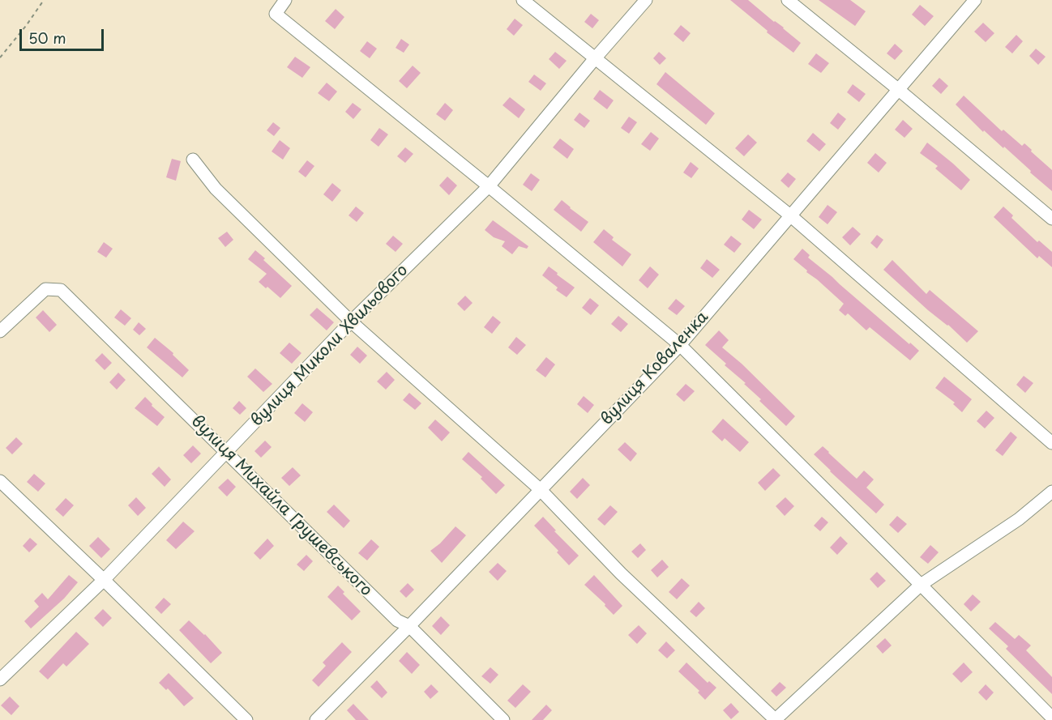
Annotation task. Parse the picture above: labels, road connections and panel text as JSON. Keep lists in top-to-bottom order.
{
  "streets": {
    "street": ["вулиця Миколи Хвильового", "вулиця Коваленка", "вулиця Михайла Грушевського"]
  },
  "crossings": [
    ["вулиця Миколи Хвильового", "вулиця Михайла Грушевського"],
    ["вулиця Коваленка", "вулиця Михайла Грушевського"]
  ],
  "scale_bar": "50 m"
}
